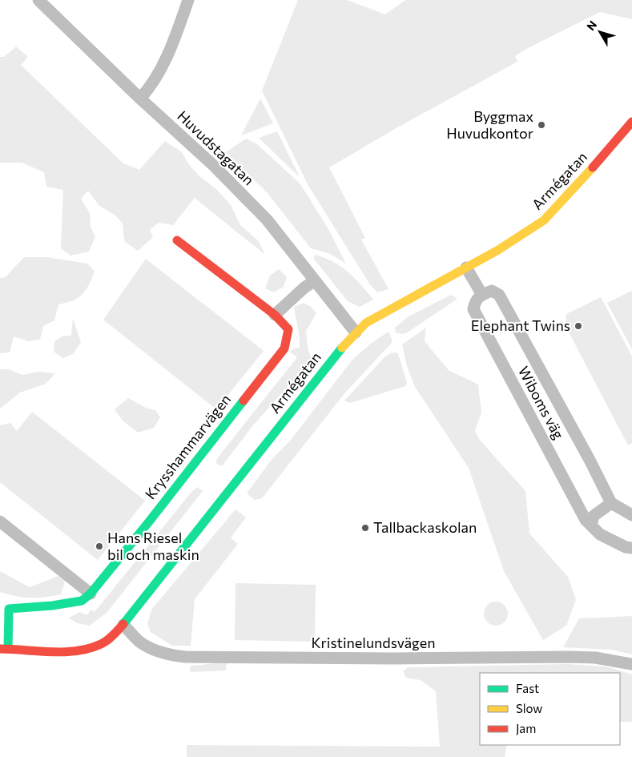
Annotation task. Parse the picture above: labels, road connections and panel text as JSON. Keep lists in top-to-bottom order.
{
  "streets": {
    "street": [
      "Huvudstagatan",
      "Armégatan",
      "Wiboms väg",
      "Krysshammarvägen",
      "Kristinelundsvägen"
    ]
  },
  "crossings": [
    ["Huvudstagatan", "Armégatan"],
    ["Armégatan", "Krysshammarvägen"],
    ["Armégatan", "Kristinelundsvägen"]
  ],
  "places": [
    "Byggmax Huvudkontor",
    "Elephant Twins",
    "Tallbackaskolan",
    "Hans Riesel bil och maskin"
  ],
  "legend": ["Fast", "Slow", "Jam"],
  "north": "top left"
}
